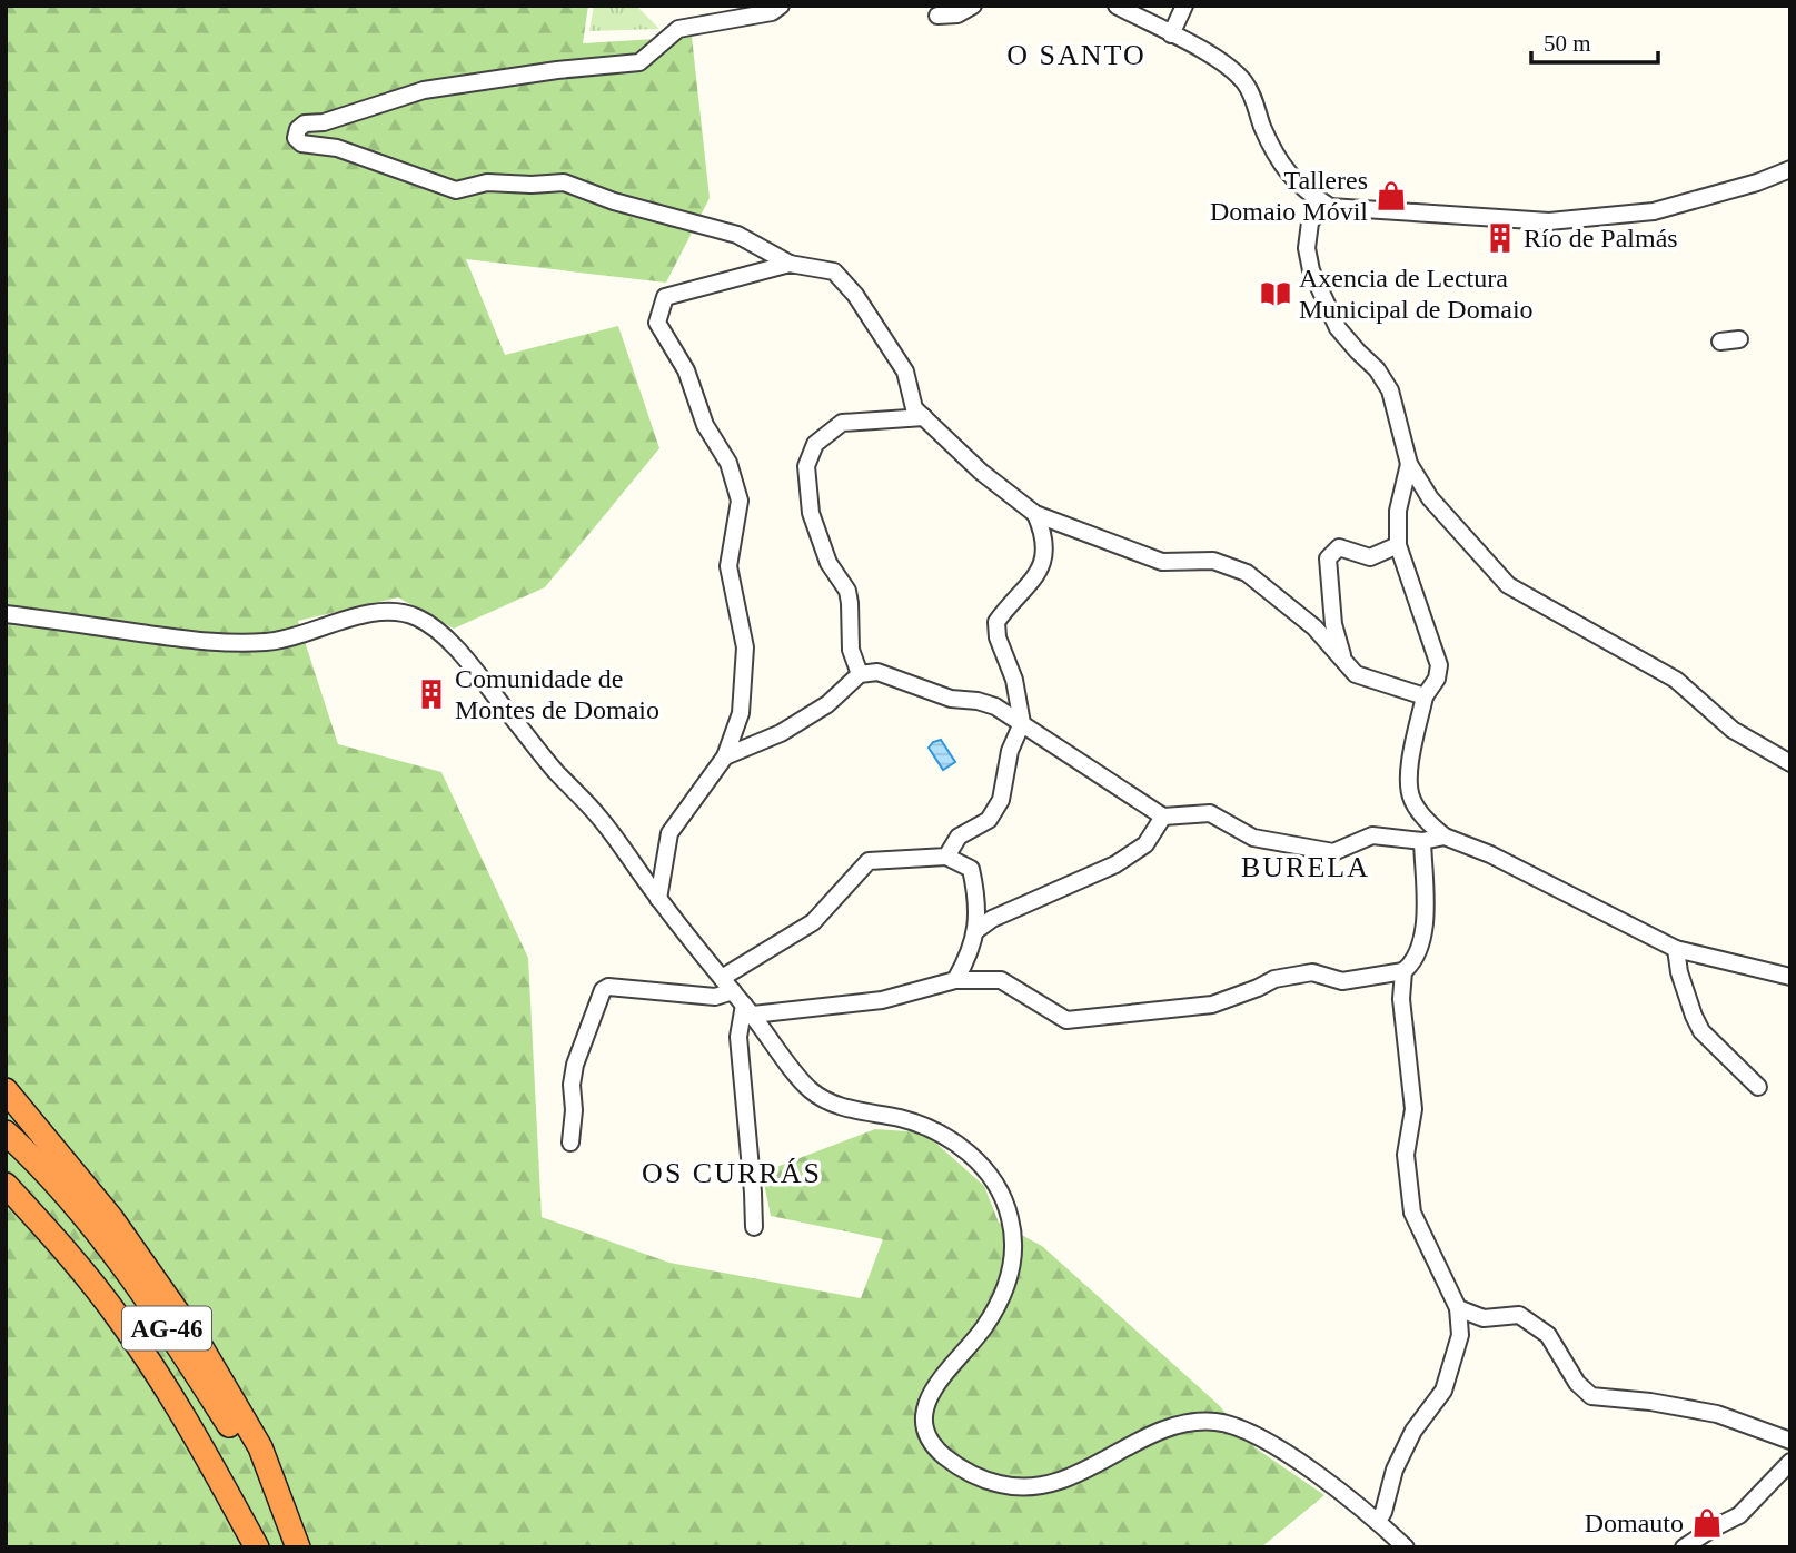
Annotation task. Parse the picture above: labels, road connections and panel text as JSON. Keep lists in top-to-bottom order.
{
  "streets": {
    "highway": ["AG-46"]
  },
  "districts": ["O SANTO", "BURELA", "OS CURRÁS"],
  "places": {
    "shop": ["Talleres Domaio Móvil", "Domauto"],
    "building": ["Río de Palmás", "Comunidade de Montes de Domaio"],
    "library": ["Axencia de Lectura Municipal de Domaio"]
  },
  "scale_bar": "50 m"
}
